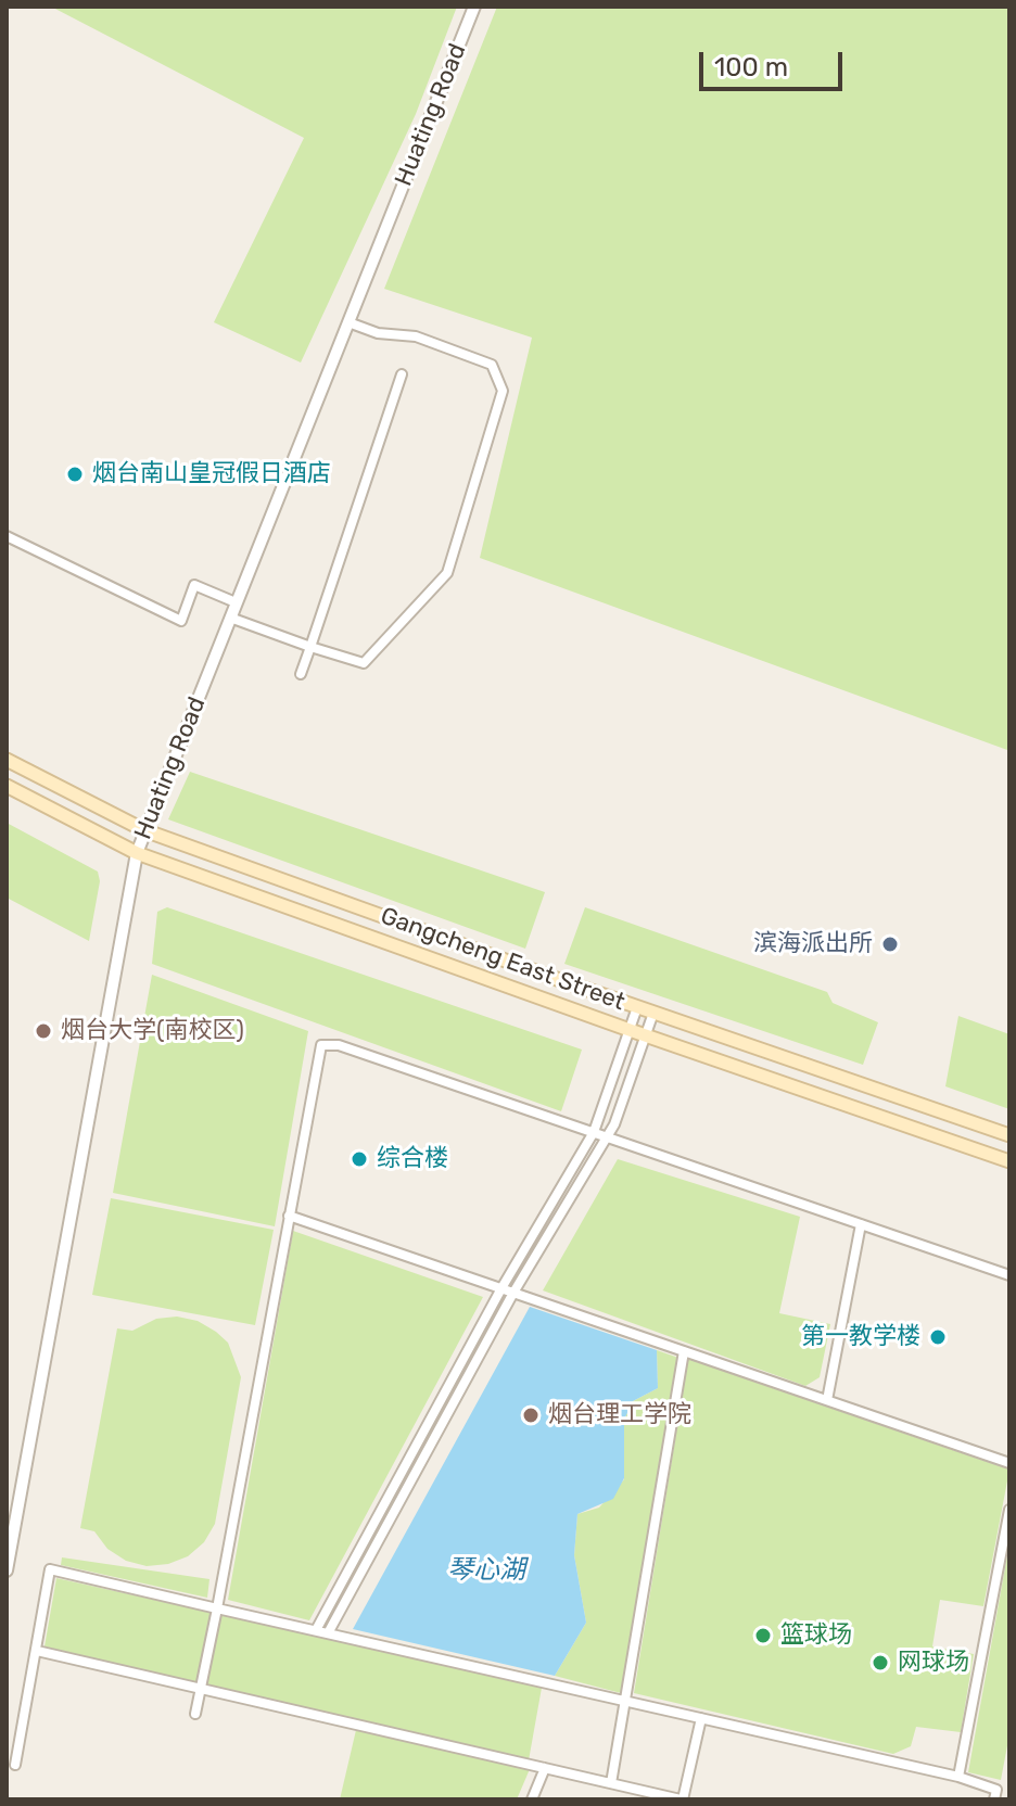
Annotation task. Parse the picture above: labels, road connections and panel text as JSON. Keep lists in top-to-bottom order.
{
  "streets": {
    "main road": ["Gangcheng East Street"],
    "street": ["Huating Road"]
  },
  "crossings": [
    ["Huating Road", "Gangcheng East Street"]
  ],
  "water": ["琴心湖"],
  "places": [
    "烟台南山皇冠假日酒店",
    "滨海派出所",
    "烟台大学(南校区)",
    "综合楼",
    "第一教学楼",
    "烟台理工学院",
    "篮球场",
    "网球场"
  ],
  "scale_bar": "100 m"
}
